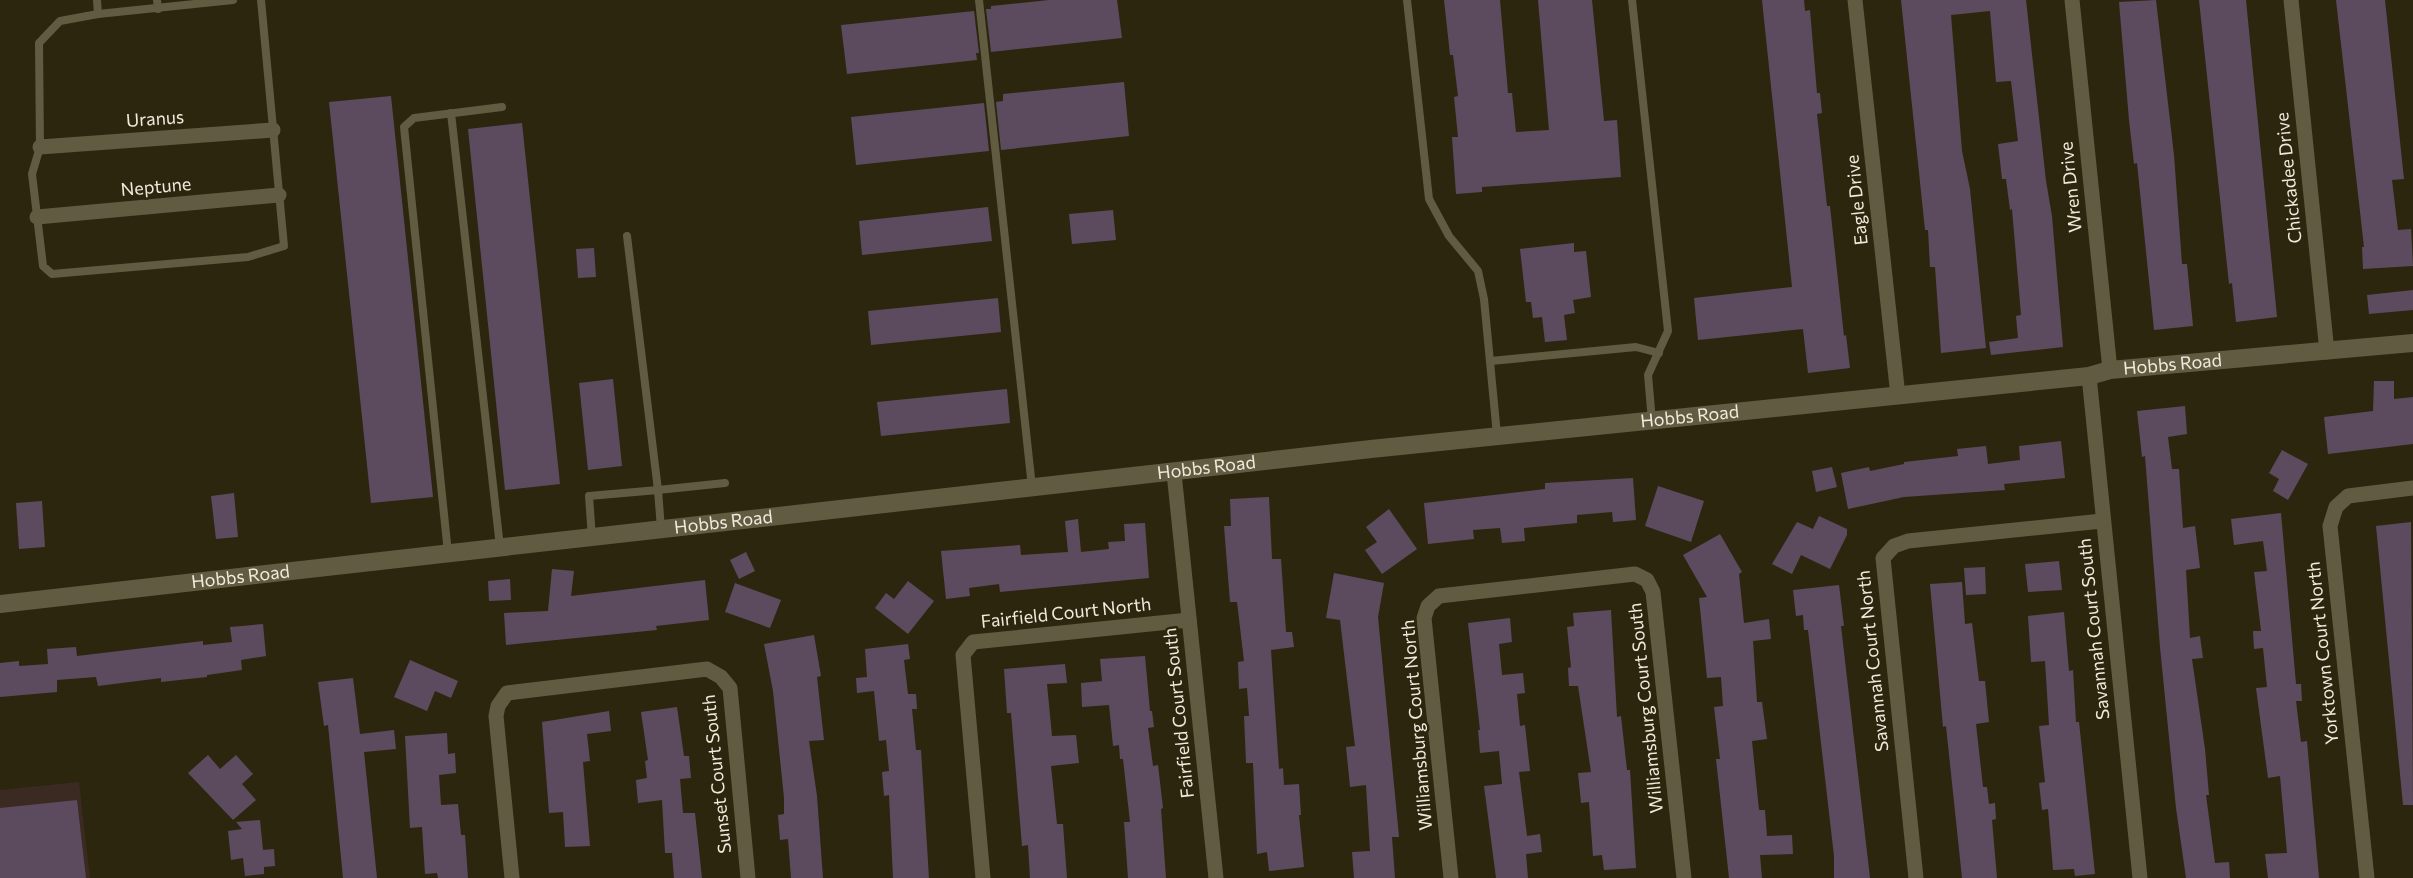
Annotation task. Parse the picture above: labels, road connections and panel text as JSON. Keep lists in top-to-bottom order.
{
  "streets": {
    "street": [
      "Uranus",
      "Chickadee Drive",
      "Neptune",
      "Wren Drive",
      "Eagle Drive",
      "Hobbs Road",
      "Fairfield Court North",
      "Savannah Court South",
      "Yorktown Court North",
      "Savannah Court North",
      "Williamsburg Court South",
      "Fairfield Court South",
      "Williamsburg Court North",
      "Sunset Court South"
    ]
  },
  "crossings": [
    ["Chickadee Drive", "Hobbs Road"],
    ["Wren Drive", "Hobbs Road"],
    ["Eagle Drive", "Hobbs Road"],
    ["Hobbs Road", "Savannah Court South"],
    ["Hobbs Road", "Fairfield Court South"],
    ["Fairfield Court North", "Fairfield Court South"],
    ["Savannah Court South", "Savannah Court North"],
    ["Williamsburg Court South", "Williamsburg Court North"]
  ]
}
